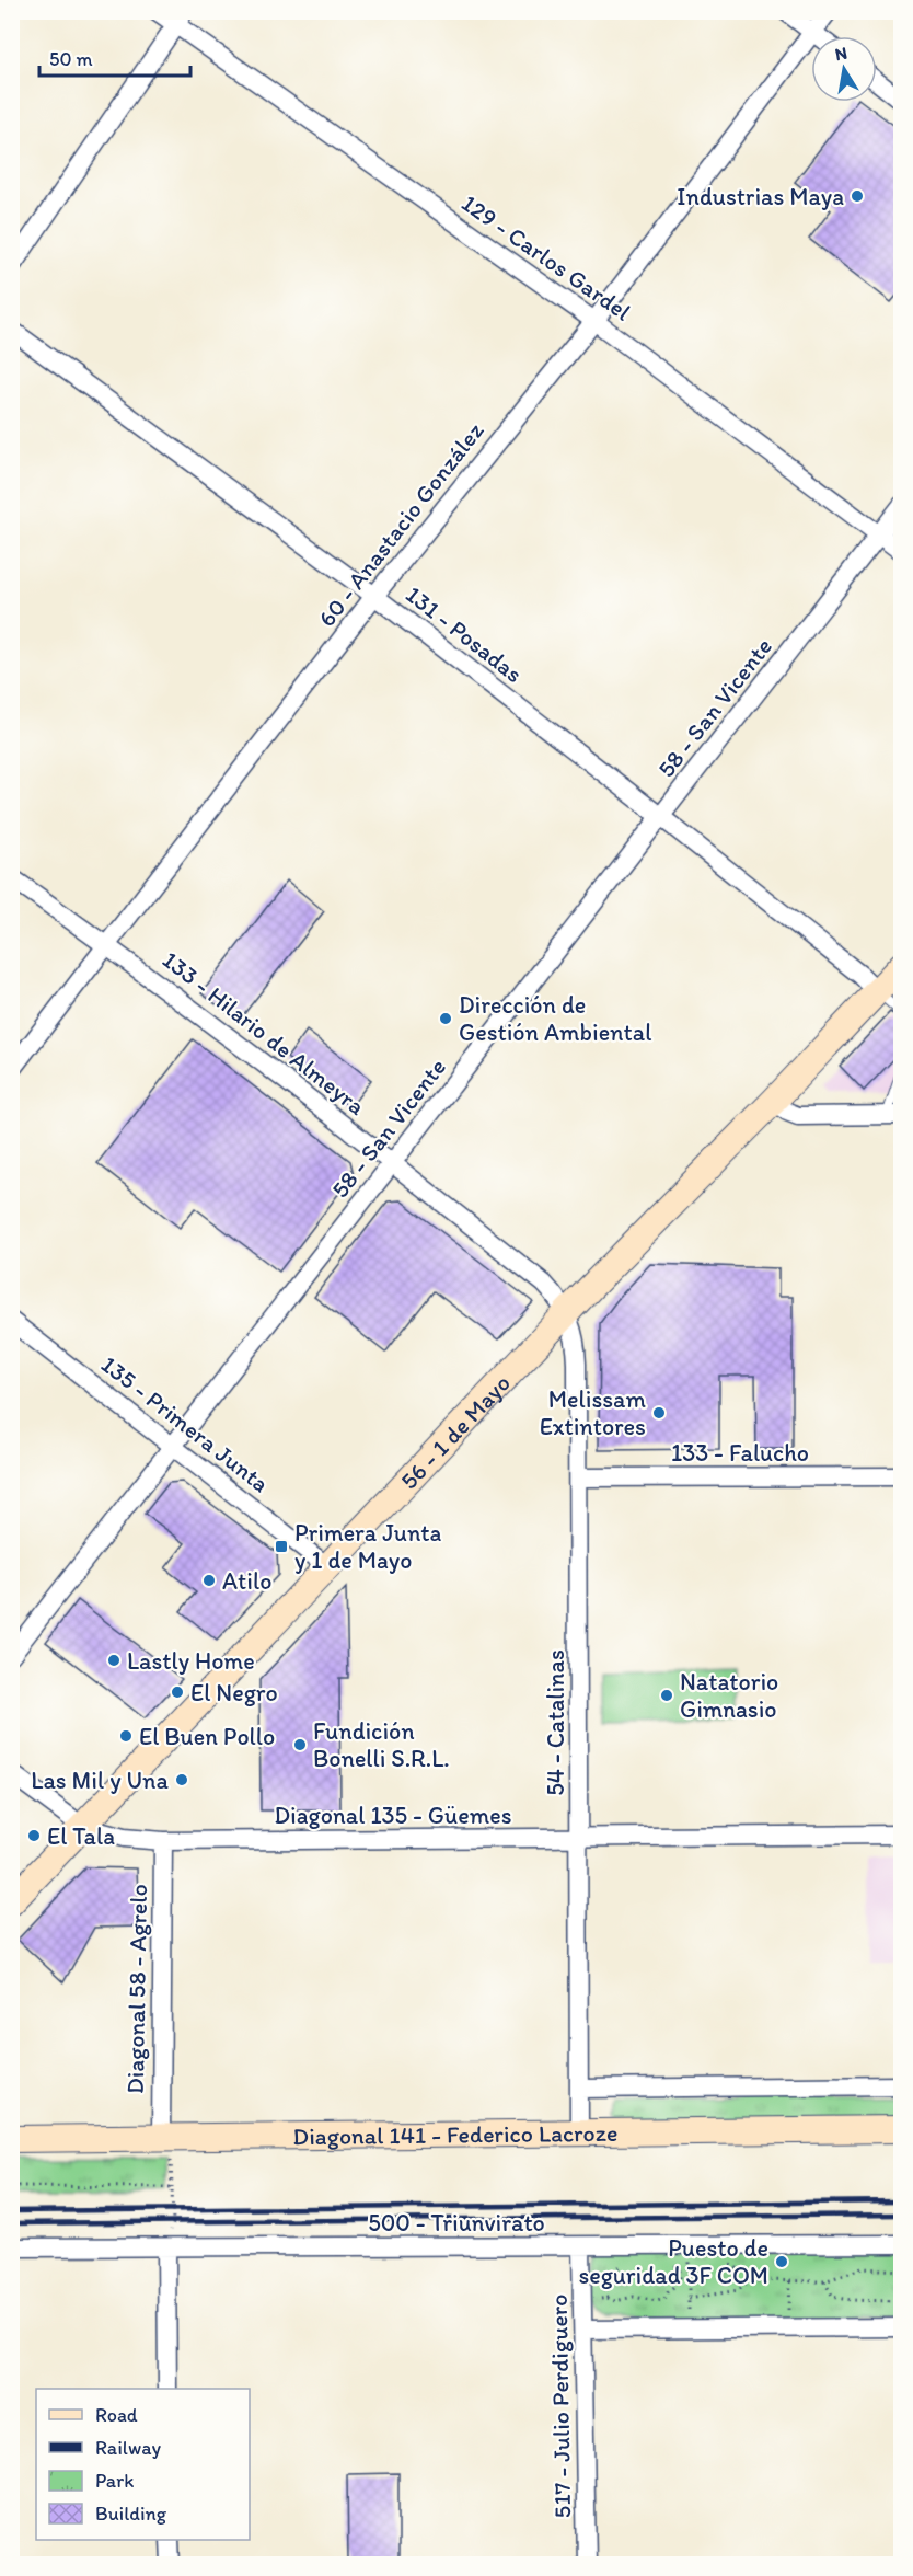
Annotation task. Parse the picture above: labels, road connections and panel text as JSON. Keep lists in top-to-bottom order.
{
  "streets": {
    "main road": ["56 - 1 de Mayo", "Diagonal 141 - Federico Lacroze"],
    "street": [
      "129 - Carlos Gardel",
      "60 - Anastacio González",
      "131 - Posadas",
      "58 - San Vicente",
      "133 - Hilario de Almeyra",
      "135 - Primera Junta",
      "133 - Falucho",
      "54 - Catalinas",
      "Diagonal 135 - Güemes",
      "Diagonal 58 - Agrelo",
      "500 - Triunvirato",
      "517 - Julio Perdiguero"
    ]
  },
  "crossings": [
    ["129 - Carlos Gardel", "60 - Anastacio González"],
    ["129 - Carlos Gardel", "58 - San Vicente"],
    ["60 - Anastacio González", "131 - Posadas"],
    ["60 - Anastacio González", "133 - Hilario de Almeyra"],
    ["131 - Posadas", "58 - San Vicente"],
    ["131 - Posadas", "56 - 1 de Mayo"],
    ["58 - San Vicente", "133 - Hilario de Almeyra"],
    ["58 - San Vicente", "135 - Primera Junta"],
    ["133 - Hilario de Almeyra", "56 - 1 de Mayo"],
    ["133 - Hilario de Almeyra", "54 - Catalinas"],
    ["135 - Primera Junta", "56 - 1 de Mayo"],
    ["56 - 1 de Mayo", "54 - Catalinas"],
    ["56 - 1 de Mayo", "Diagonal 135 - Güemes"],
    ["133 - Falucho", "54 - Catalinas"],
    ["54 - Catalinas", "Diagonal 135 - Güemes"],
    ["54 - Catalinas", "Diagonal 141 - Federico Lacroze"],
    ["Diagonal 135 - Güemes", "Diagonal 58 - Agrelo"],
    ["Diagonal 58 - Agrelo", "Diagonal 141 - Federico Lacroze"],
    ["500 - Triunvirato", "517 - Julio Perdiguero"]
  ],
  "places": {
    "other": [
      "Industrias Maya",
      "Dirección de Gestión Ambiental",
      "Melissam Extintores",
      "Atilo",
      "Lastly Home",
      "El Negro",
      "Natatorio Gimnasio",
      "El Buen Pollo",
      "Fundición Bonelli S.R.L.",
      "Las Mil y Una",
      "El Tala",
      "Puesto de seguridad 3F COM"
    ],
    "transit": ["Primera Junta y 1 de Mayo"]
  },
  "legend": [
    "Road",
    "Railway",
    "Park",
    "Building"
  ],
  "scale_bar": "50 m",
  "north": "top"
}
